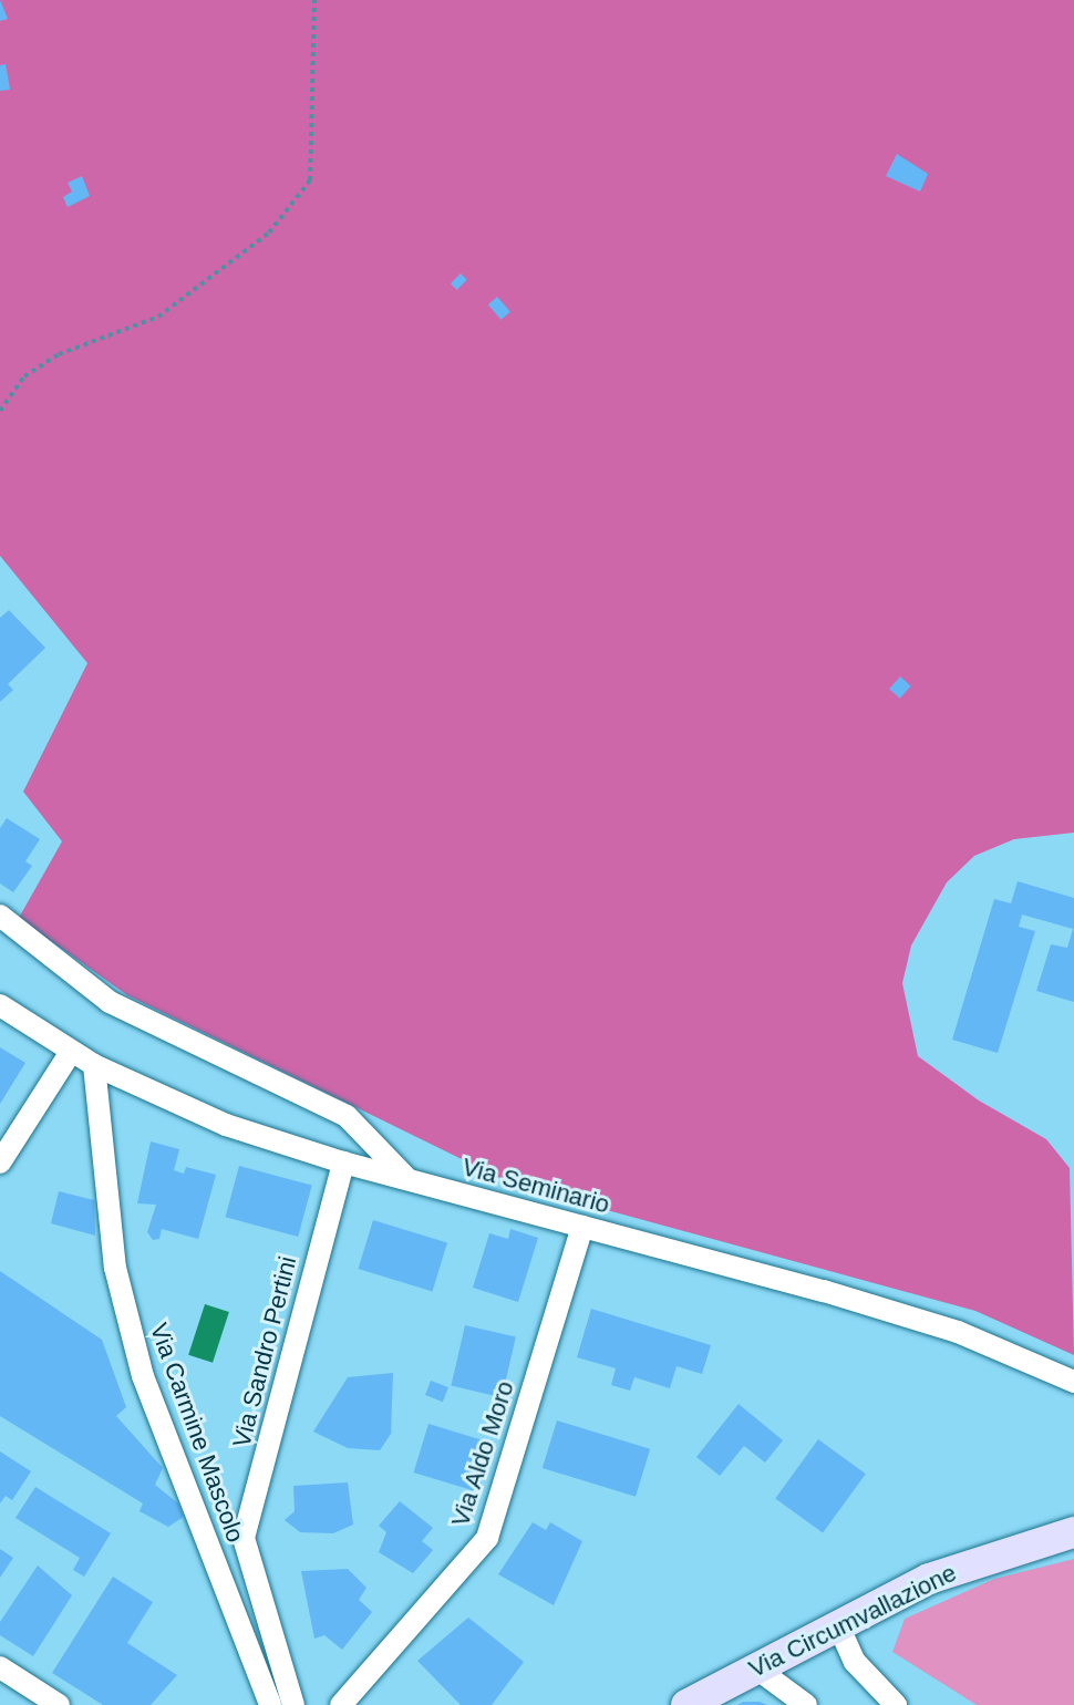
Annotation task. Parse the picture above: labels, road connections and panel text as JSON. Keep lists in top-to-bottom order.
{
  "streets": {
    "street": [
      "Via Seminario",
      "Via Sandro Pertini",
      "Via Carmine Mascolo",
      "Via Aldo Moro",
      "Via Circumvallazione"
    ]
  },
  "crossings": [
    ["Via Seminario", "Via Sandro Pertini"],
    ["Via Seminario", "Via Carmine Mascolo"],
    ["Via Seminario", "Via Aldo Moro"]
  ]
}
